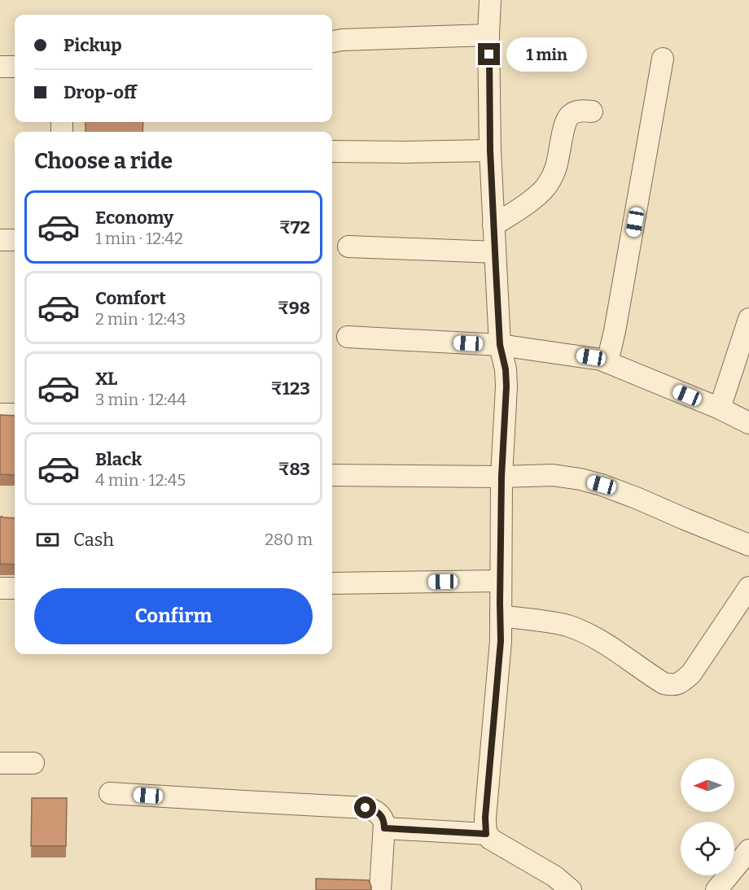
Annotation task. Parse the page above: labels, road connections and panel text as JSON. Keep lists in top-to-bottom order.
{
  "north": "left",
  "page": {
    "banner": ["Pickup", "Drop-off"],
    "bubble": "1 min",
    "heading": "Choose a ride",
    "list": [
      {
        "name": "Economy",
        "note": "1 min · 12:42",
        "value": "₹72"
      },
      {
        "name": "Comfort",
        "note": "2 min · 12:43",
        "value": "₹98"
      },
      {
        "name": "XL",
        "note": "3 min · 12:44",
        "value": "₹123"
      },
      {
        "name": "Black",
        "note": "4 min · 12:45",
        "value": "₹83"
      }
    ],
    "pay": ["Cash", "280 m"],
    "buttons": "Confirm"
  }
}
